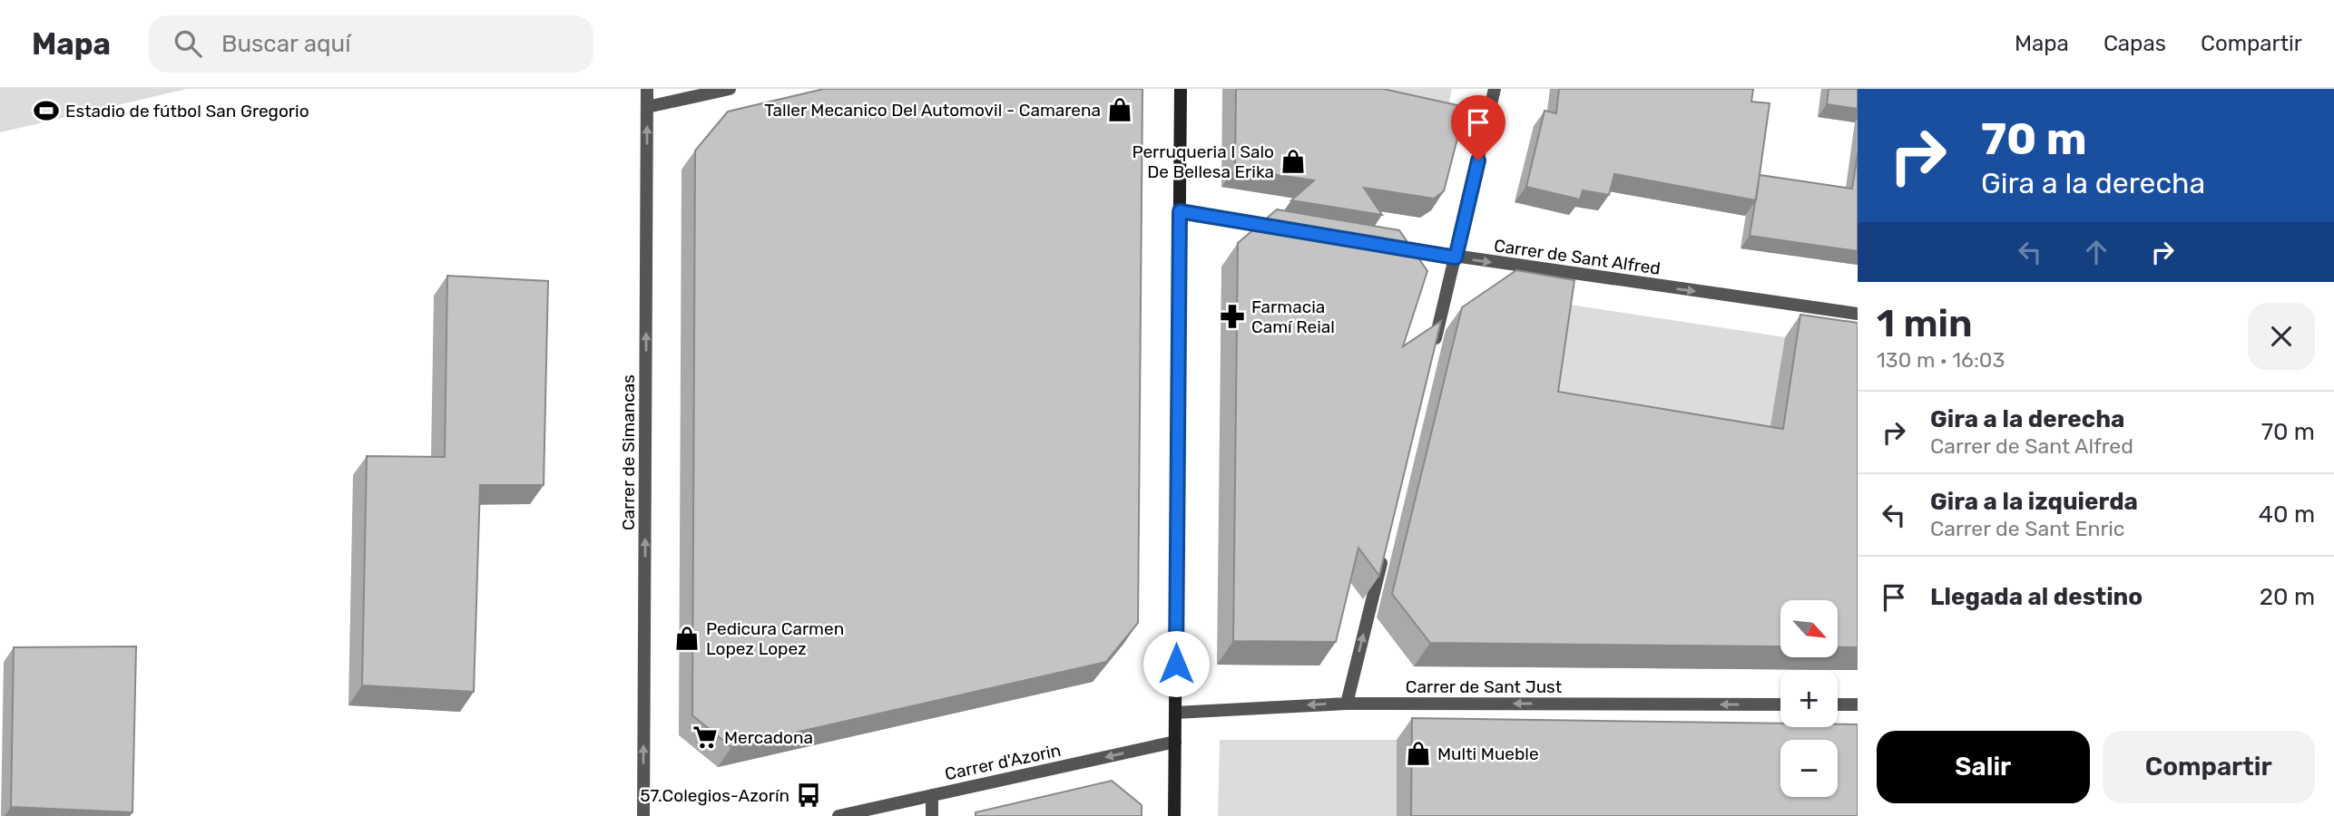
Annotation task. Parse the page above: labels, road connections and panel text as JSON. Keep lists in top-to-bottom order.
{
  "streets": {
    "street": [
      "Carrer de Sant Alfred",
      "Carrer de Simancas",
      "Carrer de Sant Just",
      "Carrer d'Azorin"
    ]
  },
  "one_way": [
    "Carrer de Sant Alfred",
    "Carrer de Simancas",
    "Carrer de Sant Just",
    "Carrer d'Azorin"
  ],
  "places": {
    "shop": [
      "Taller Mecanico Del Automovil - Camarena",
      "Perruqueria I Salo De Bellesa Erika",
      "Pedicura Carmen Lopez Lopez",
      "Multi Mueble"
    ],
    "sports": ["Estadio de fútbol San Gregorio"],
    "pharmacy": ["Farmacia Camí Reial"],
    "supermarket": ["Mercadona"],
    "bus stop": ["57.Colegios-Azorín"]
  },
  "north": "bottom right",
  "page": {
    "header": "Mapa",
    "search": "Buscar aquí",
    "nav": ["Mapa", "Capas", "Compartir"],
    "turn": ["70 m", "Gira a la derecha"],
    "heading": ["1 min", "130 m · 16:03"],
    "list": [
      {
        "name": "Gira a la derecha",
        "note": "Carrer de Sant Alfred",
        "value": "70 m"
      },
      {
        "name": "Gira a la izquierda",
        "note": "Carrer de Sant Enric",
        "value": "40 m"
      },
      {
        "name": "Llegada al destino",
        "value": "20 m"
      }
    ],
    "map_buttons": ["+", "−"],
    "buttons": ["Salir", "Compartir"]
  }
}
